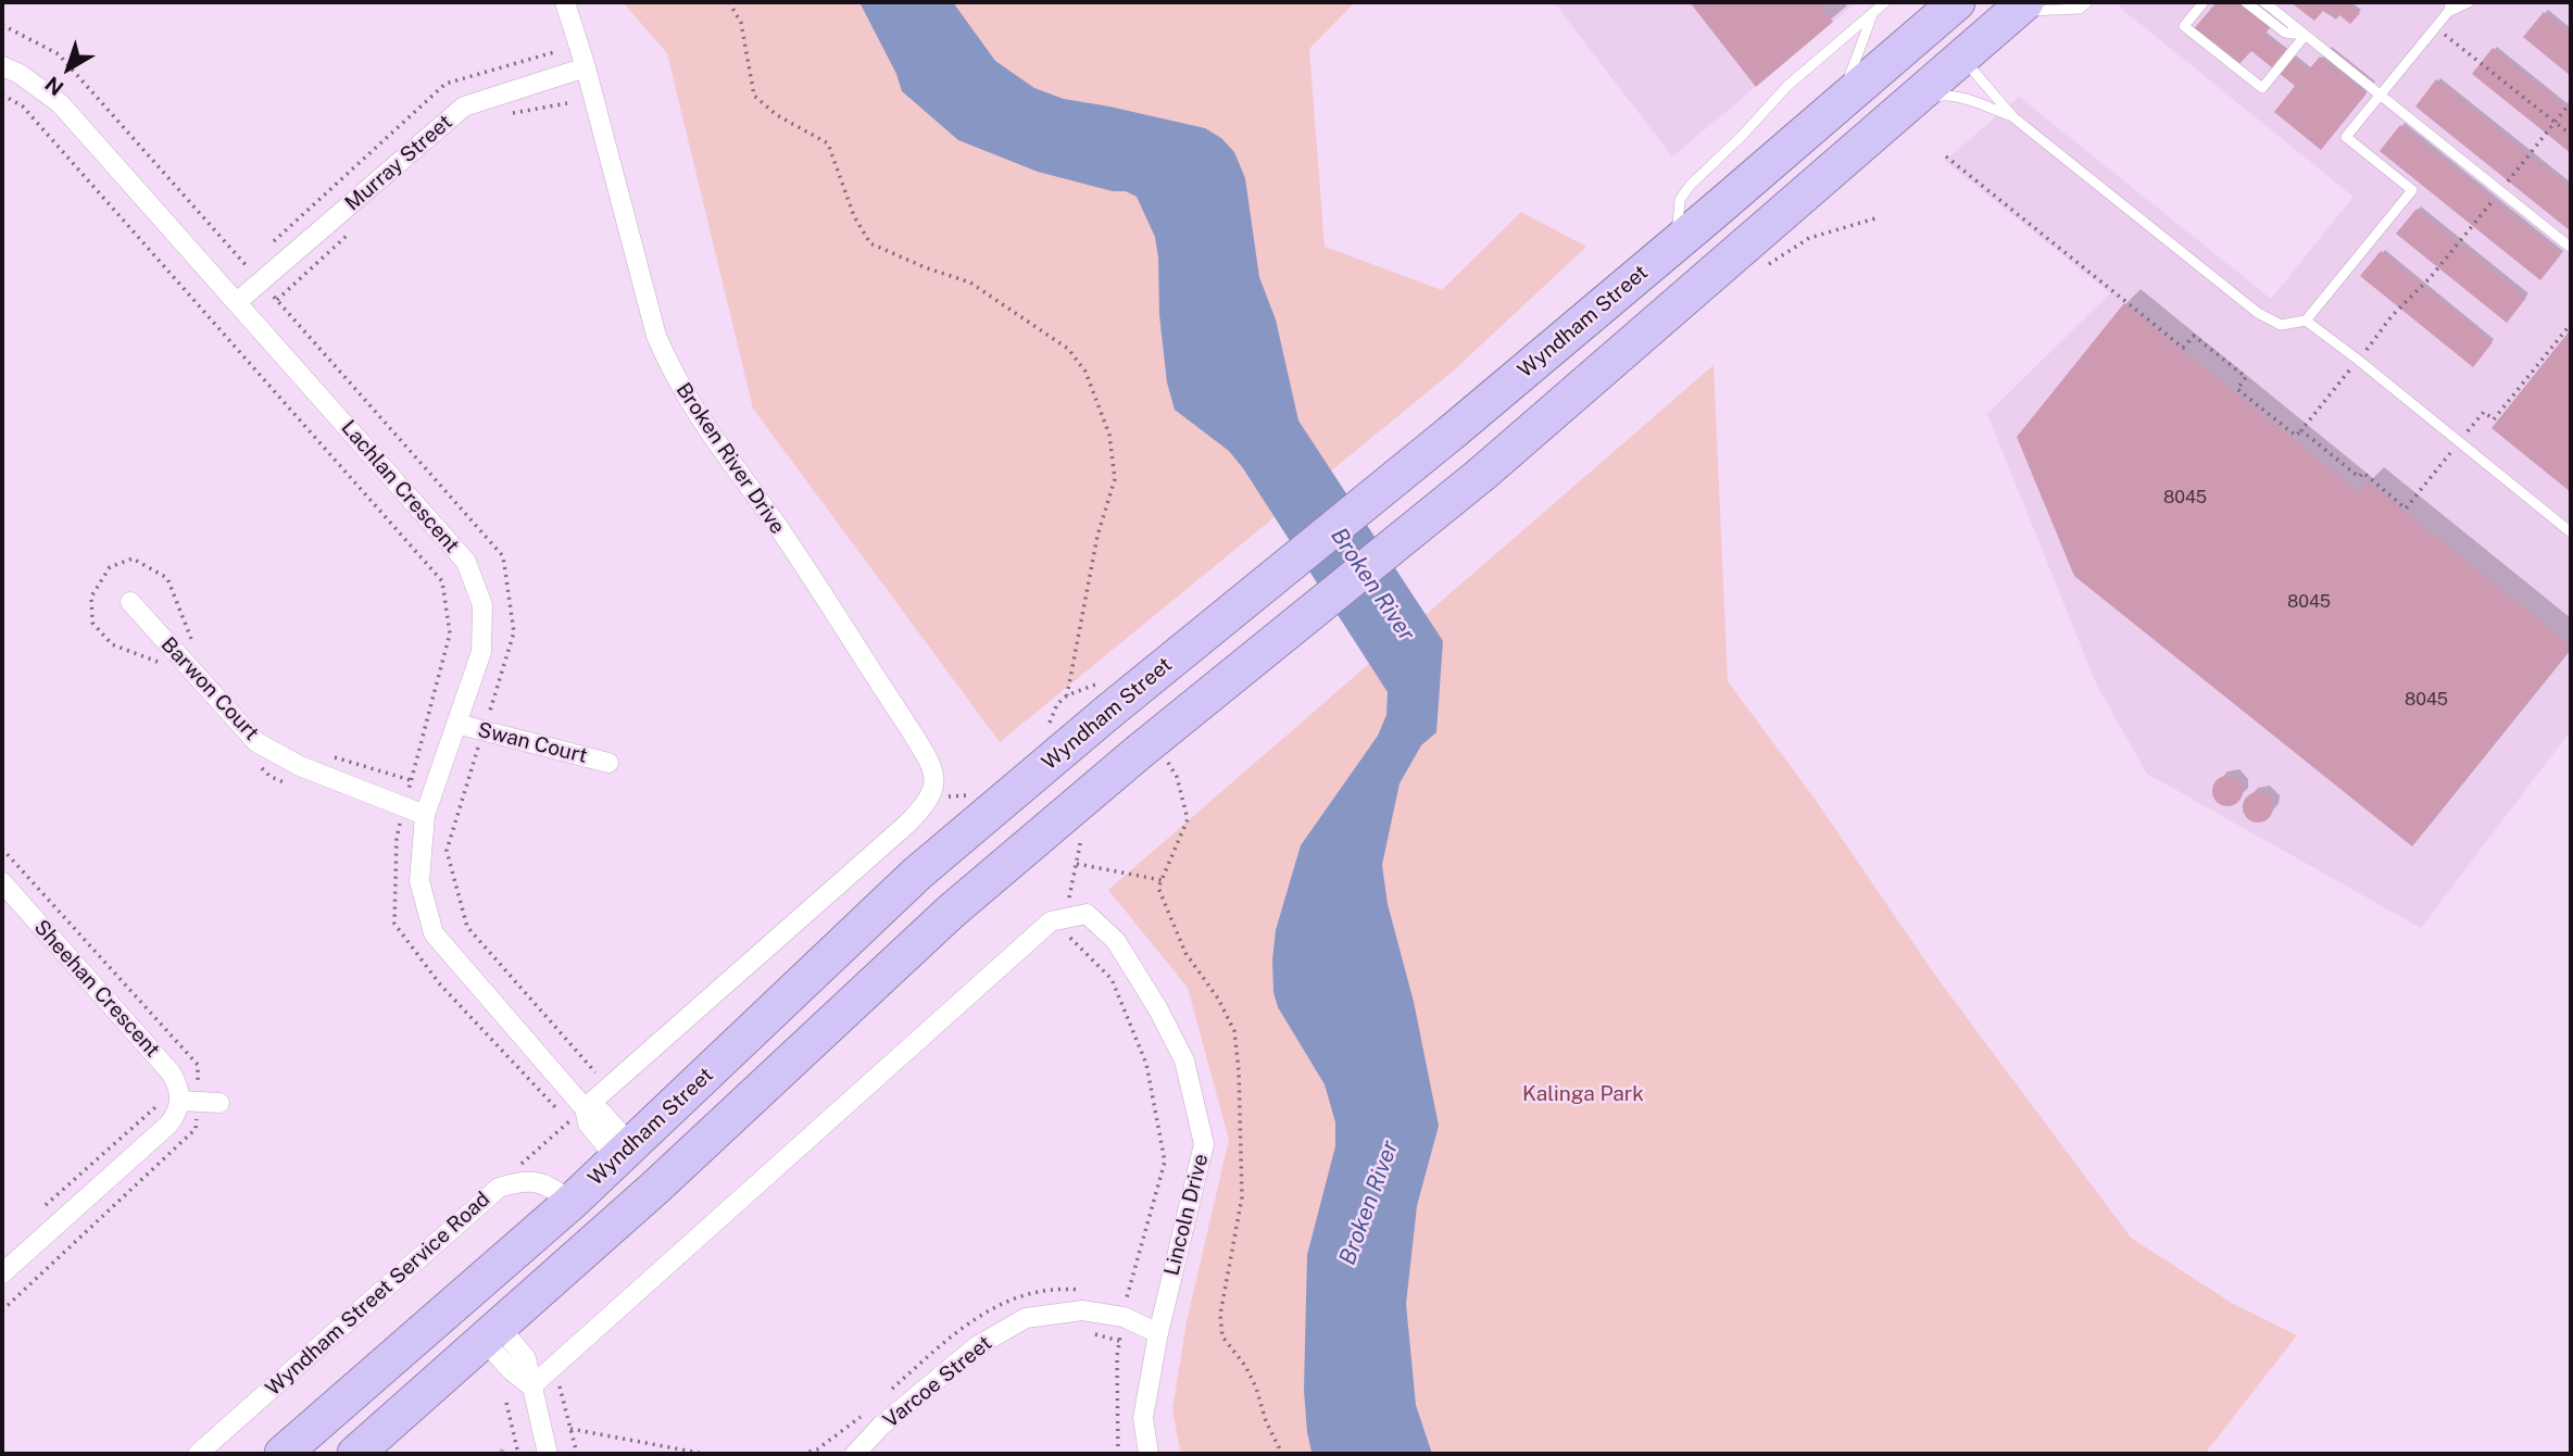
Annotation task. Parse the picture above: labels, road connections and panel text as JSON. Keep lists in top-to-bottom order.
{
  "streets": {
    "highway": ["Wyndham Street"],
    "street": [
      "Murray Street",
      "Broken River Drive",
      "Lachlan Crescent",
      "Barwon Court",
      "Swan Court",
      "Sheehan Crescent",
      "Lincoln Drive",
      "Wyndham Street Service Road",
      "Varcoe Street"
    ]
  },
  "crossings": [
    ["Murray Street", "Broken River Drive"],
    ["Murray Street", "Lachlan Crescent"],
    ["Wyndham Street", "Lachlan Crescent"],
    ["Wyndham Street", "Wyndham Street Service Road"],
    ["Broken River Drive", "Lachlan Crescent"],
    ["Lachlan Crescent", "Barwon Court"],
    ["Lachlan Crescent", "Swan Court"],
    ["Lincoln Drive", "Varcoe Street"]
  ],
  "water": ["Broken River"],
  "parks": ["Kalinga Park"],
  "house_numbers": ["8045", "8045", "8045"],
  "north": "bottom left"
}
